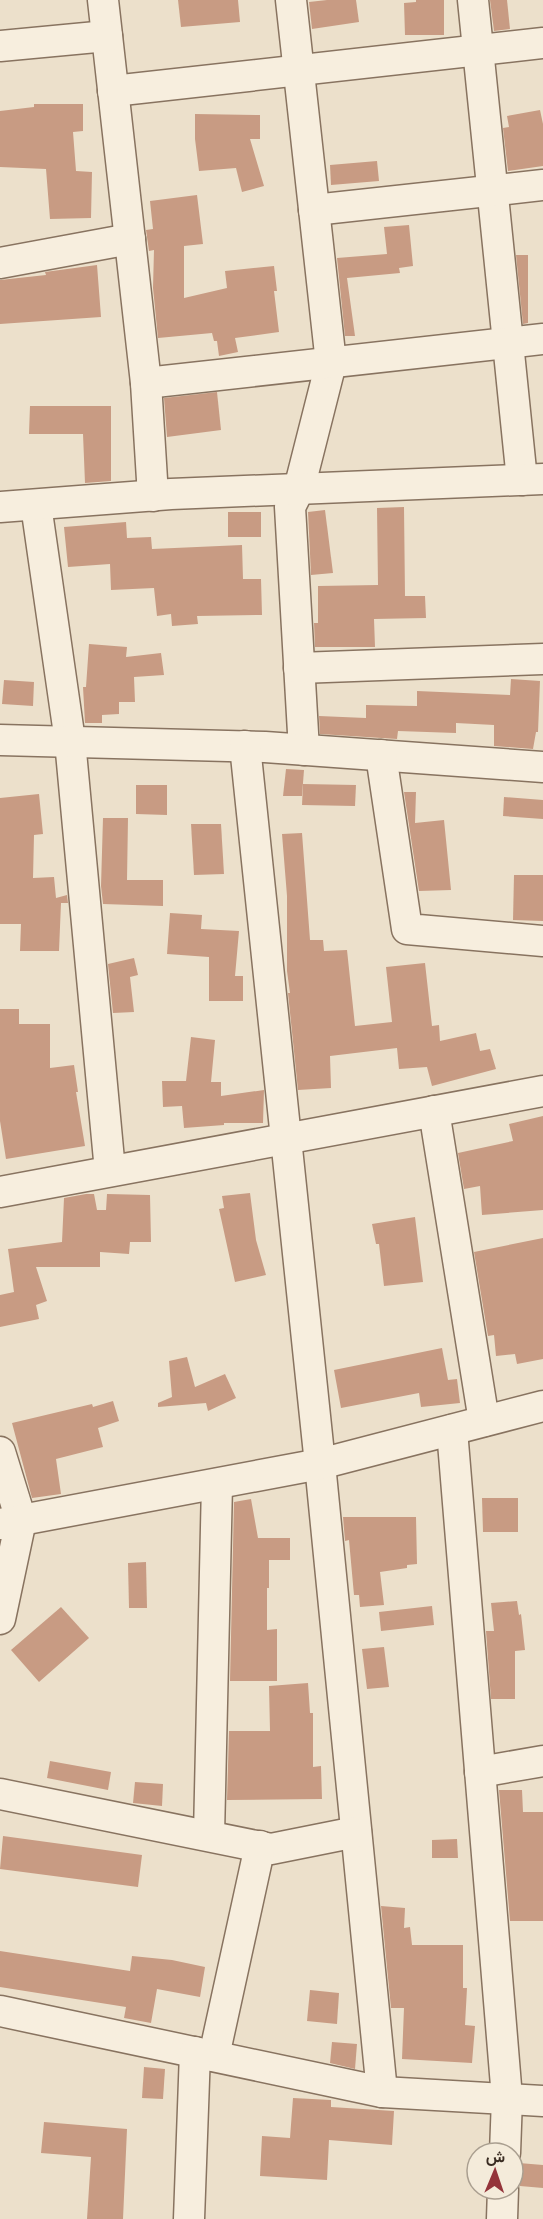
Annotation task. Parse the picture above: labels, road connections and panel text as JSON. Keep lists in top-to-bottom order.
{
  "north": "top"
}
